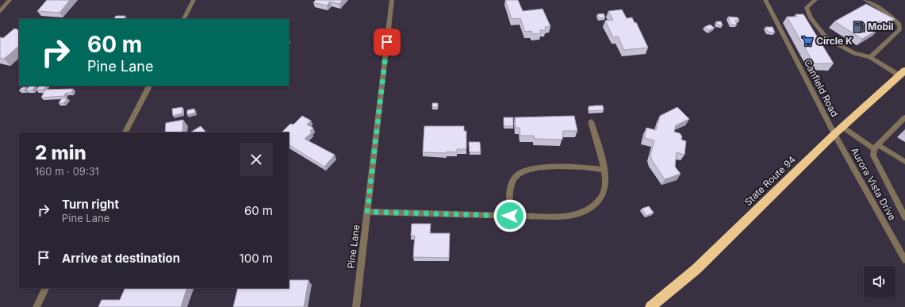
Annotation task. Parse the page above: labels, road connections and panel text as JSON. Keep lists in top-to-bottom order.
{
  "streets": {
    "highway": ["State Route 94"],
    "street": ["Canfield Road", "Aurora Vista Drive", "Pine Lane"]
  },
  "crossings": [
    ["Canfield Road", "State Route 94"],
    ["Canfield Road", "Aurora Vista Drive"],
    ["State Route 94", "Aurora Vista Drive"]
  ],
  "places": {
    "fuel station": ["Mobil"],
    "supermarket": ["Circle K"]
  },
  "page": {
    "turn": ["60 m", "Pine Lane"],
    "heading": ["2 min", "160 m · 09:31"],
    "list": [
      {
        "name": "Turn right",
        "note": "Pine Lane",
        "value": "60 m"
      },
      {
        "name": "Arrive at destination",
        "value": "100 m"
      }
    ]
  }
}
